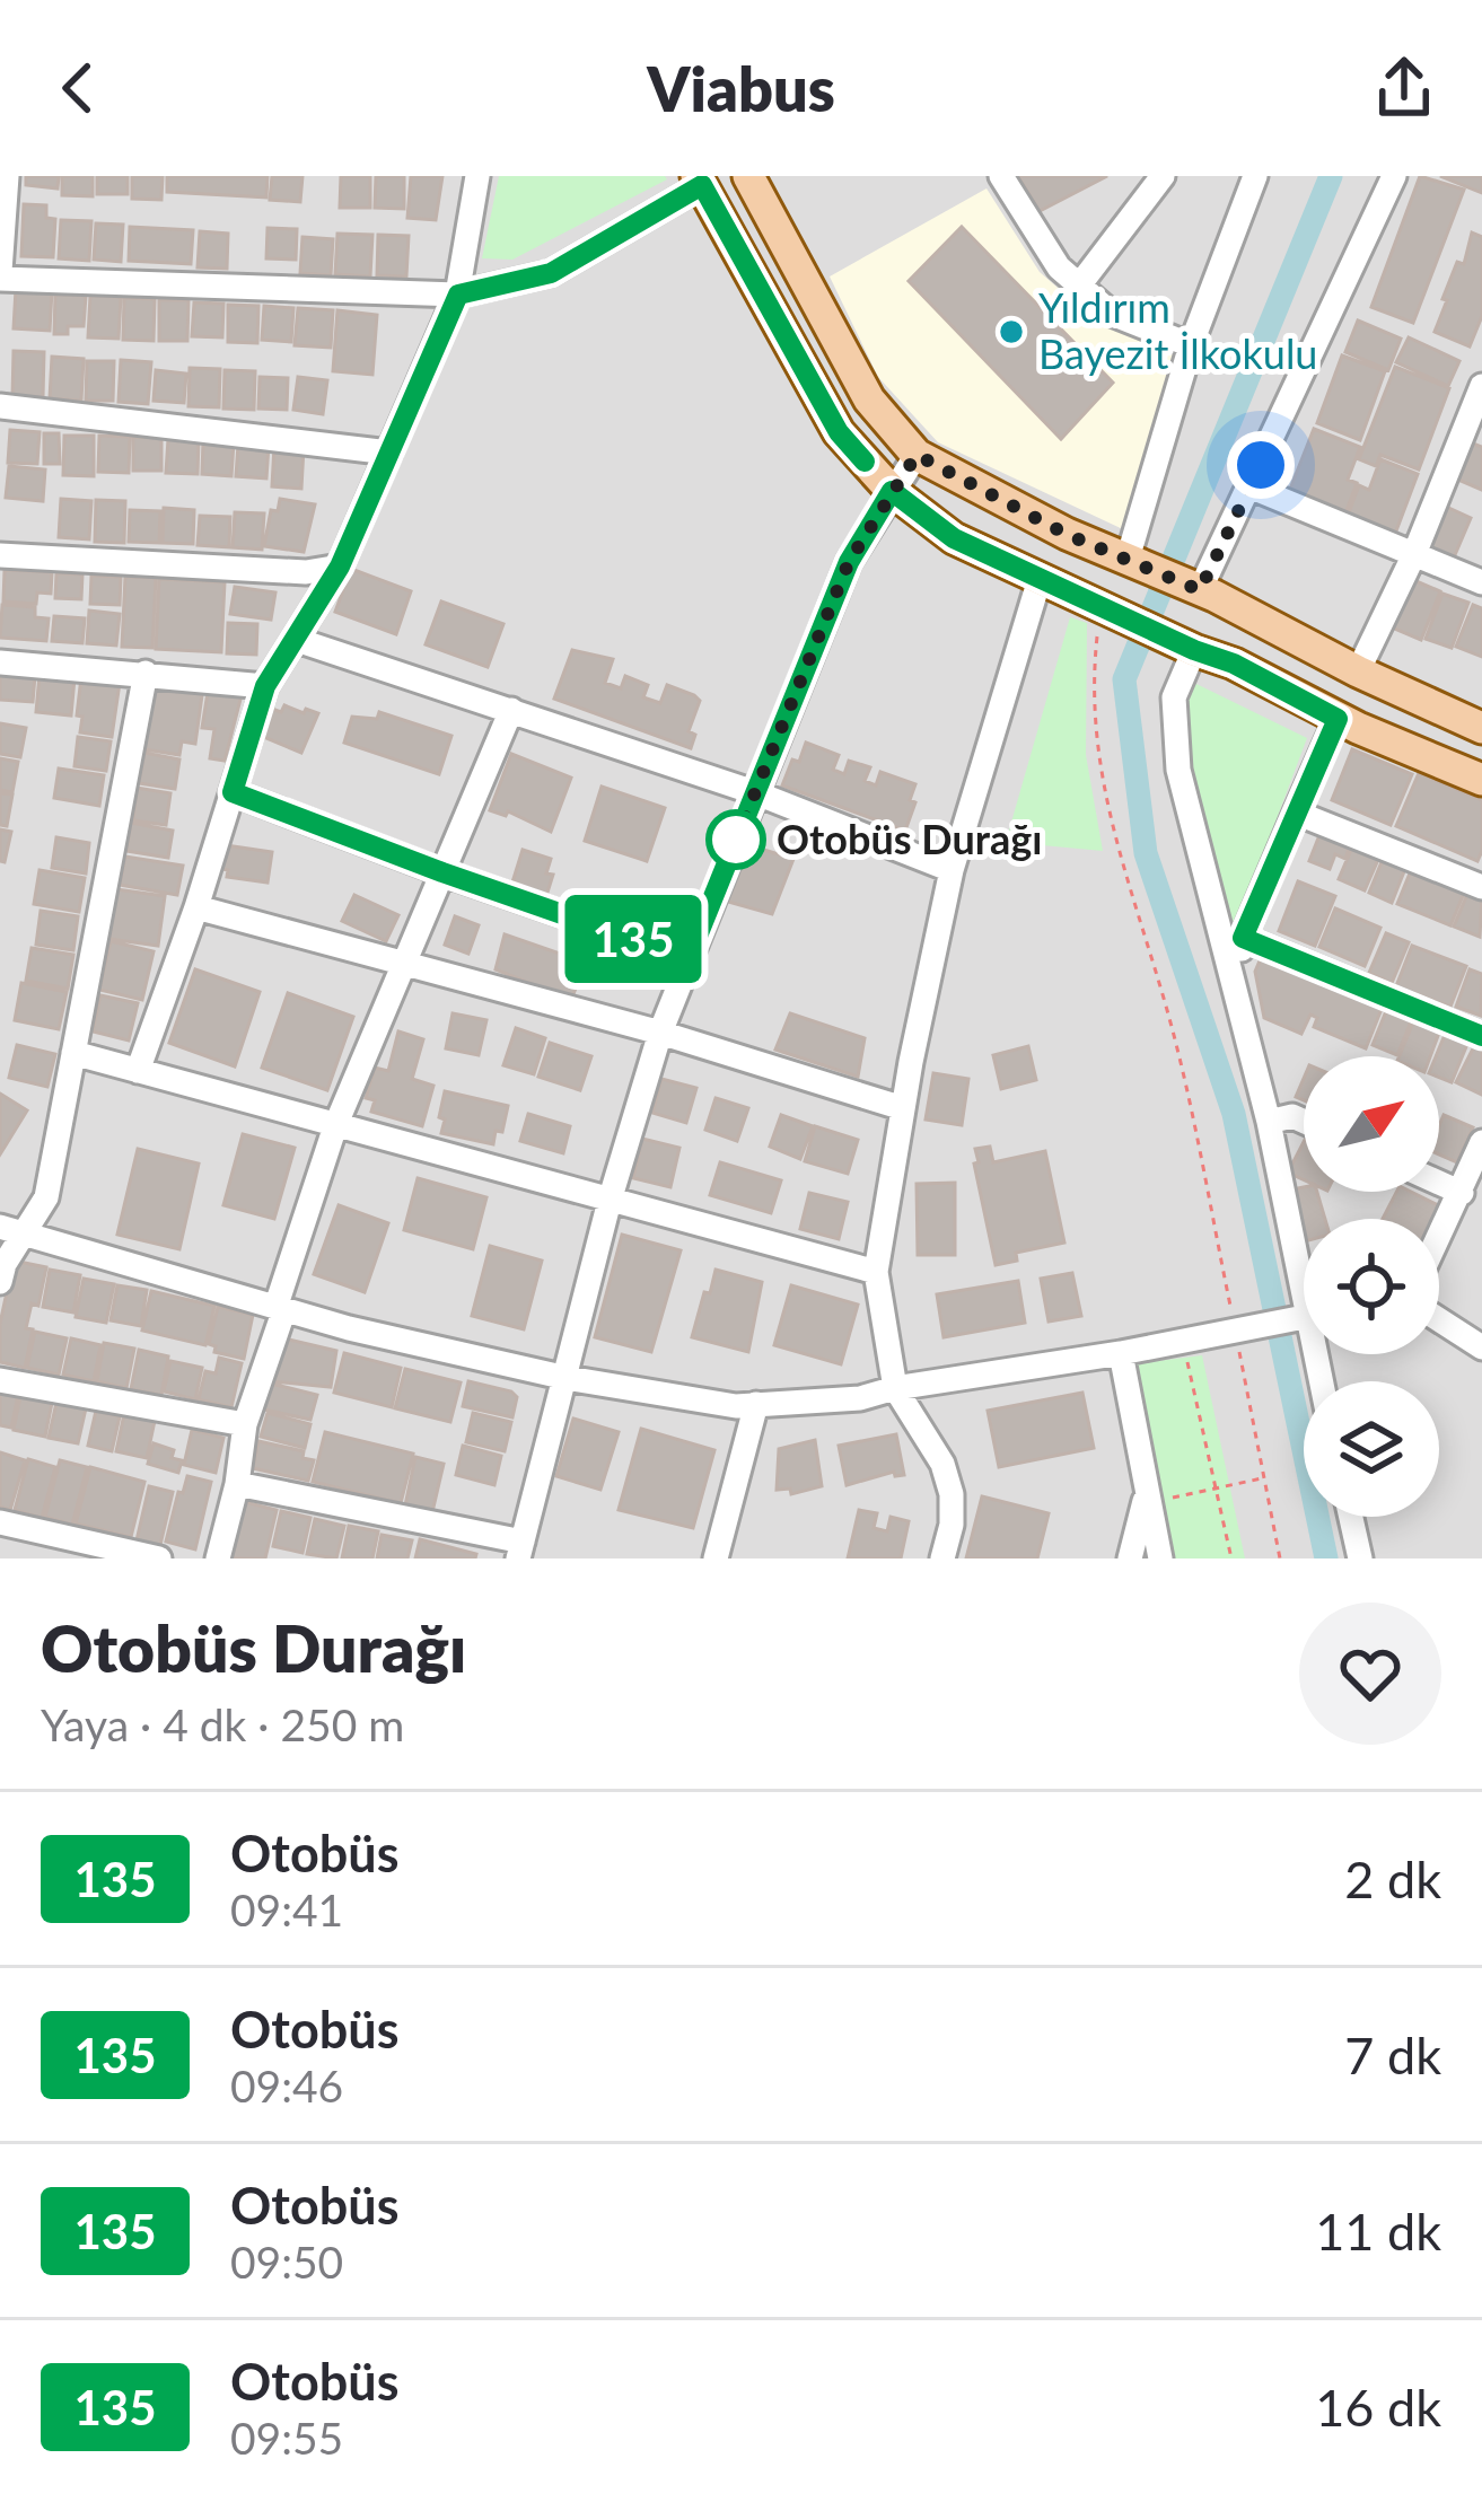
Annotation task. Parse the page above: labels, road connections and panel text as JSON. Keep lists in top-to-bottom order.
{
  "places": ["Yıldırım Bayezit İlkokulu", "Otobüs Durağı"],
  "lines": ["bus line 135"],
  "north": "top right",
  "page": {
    "header": "Viabus",
    "on_map": "135",
    "heading": ["Otobüs Durağı", "Yaya · 4 dk · 250 m"],
    "list": [
      {
        "mark": "135",
        "name": "Otobüs",
        "note": "09:41",
        "value": "2 dk"
      },
      {
        "mark": "135",
        "name": "Otobüs",
        "note": "09:46",
        "value": "7 dk"
      },
      {
        "mark": "135",
        "name": "Otobüs",
        "note": "09:50",
        "value": "11 dk"
      },
      {
        "mark": "135",
        "name": "Otobüs",
        "note": "09:55",
        "value": "16 dk"
      }
    ]
  }
}
